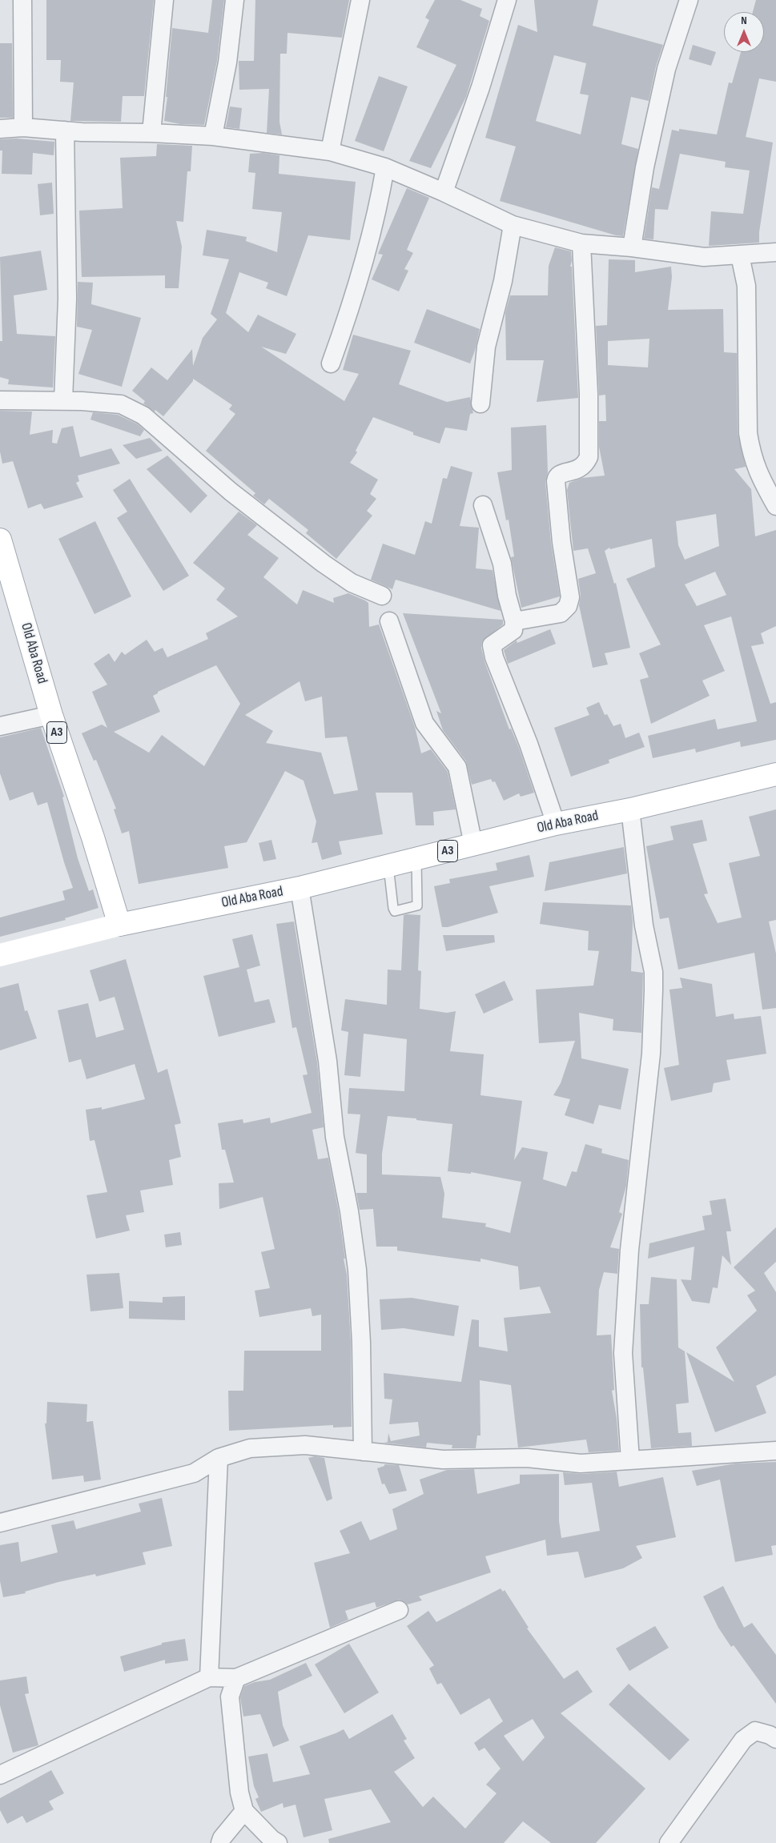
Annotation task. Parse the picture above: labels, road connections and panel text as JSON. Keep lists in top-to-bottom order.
{
  "streets": {
    "main road": ["Old Aba Road", "A3"]
  },
  "north": "top"
}
